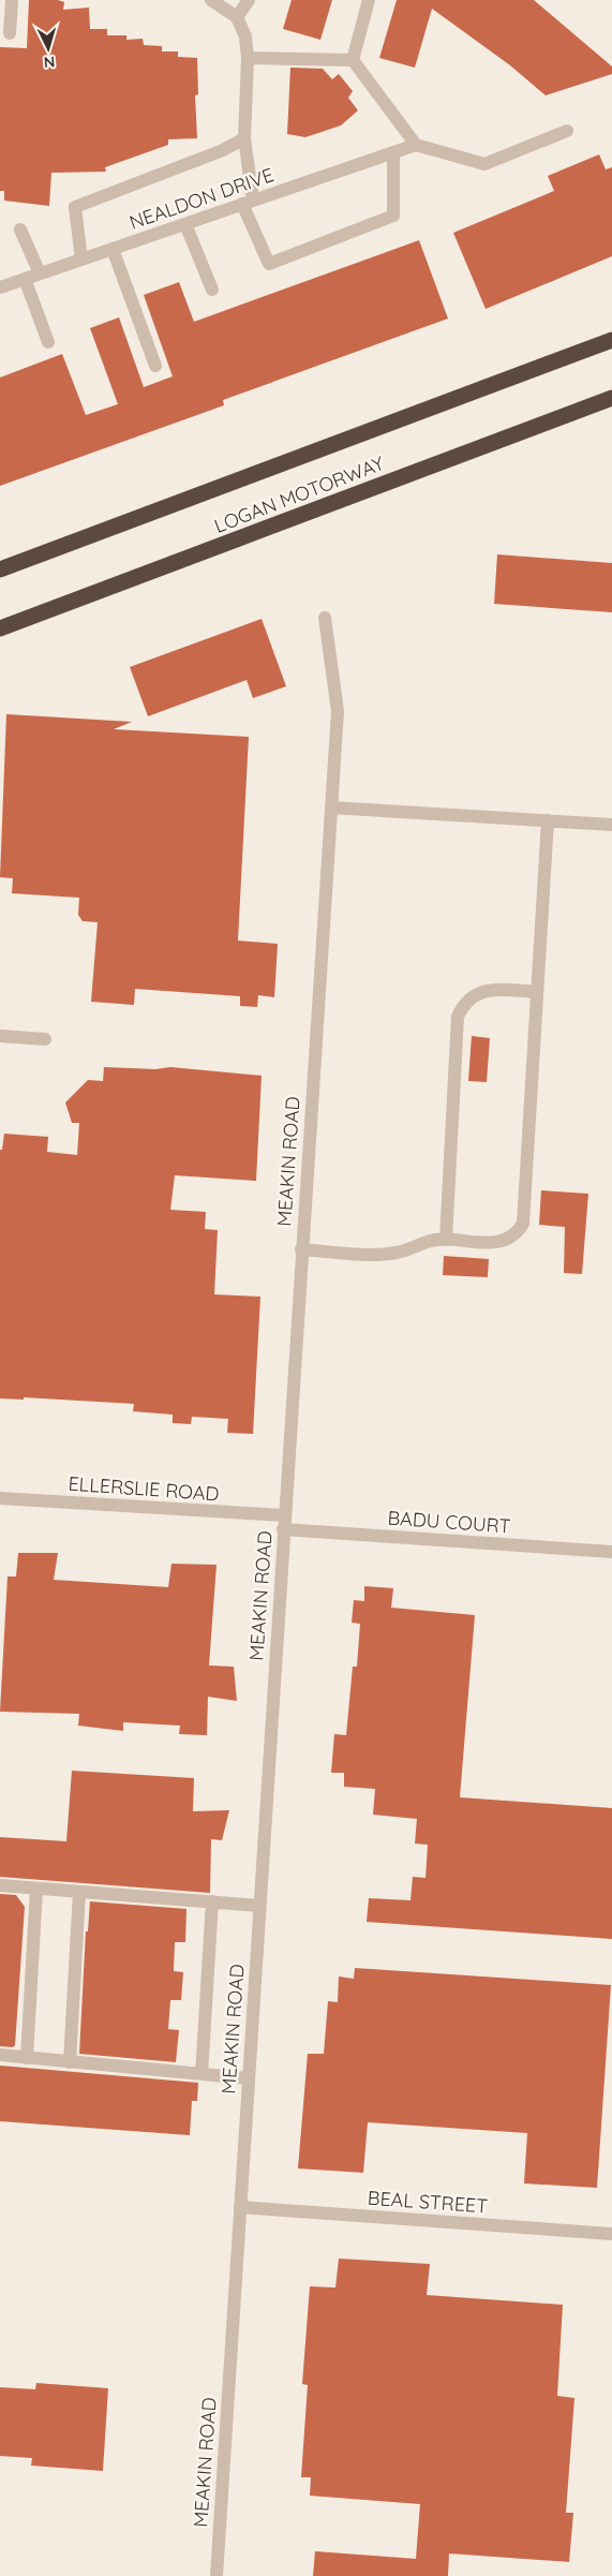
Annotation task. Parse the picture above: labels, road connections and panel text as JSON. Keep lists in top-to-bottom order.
{
  "streets": {
    "highway": ["LOGAN MOTORWAY"],
    "street": [
      "NEALDON DRIVE",
      "MEAKIN ROAD",
      "ELLERSLIE ROAD",
      "BADU COURT",
      "BEAL STREET"
    ]
  },
  "crossings": [
    ["MEAKIN ROAD", "ELLERSLIE ROAD"],
    ["MEAKIN ROAD", "BADU COURT"],
    ["MEAKIN ROAD", "BEAL STREET"],
    ["ELLERSLIE ROAD", "BADU COURT"]
  ],
  "north": "bottom"
}
